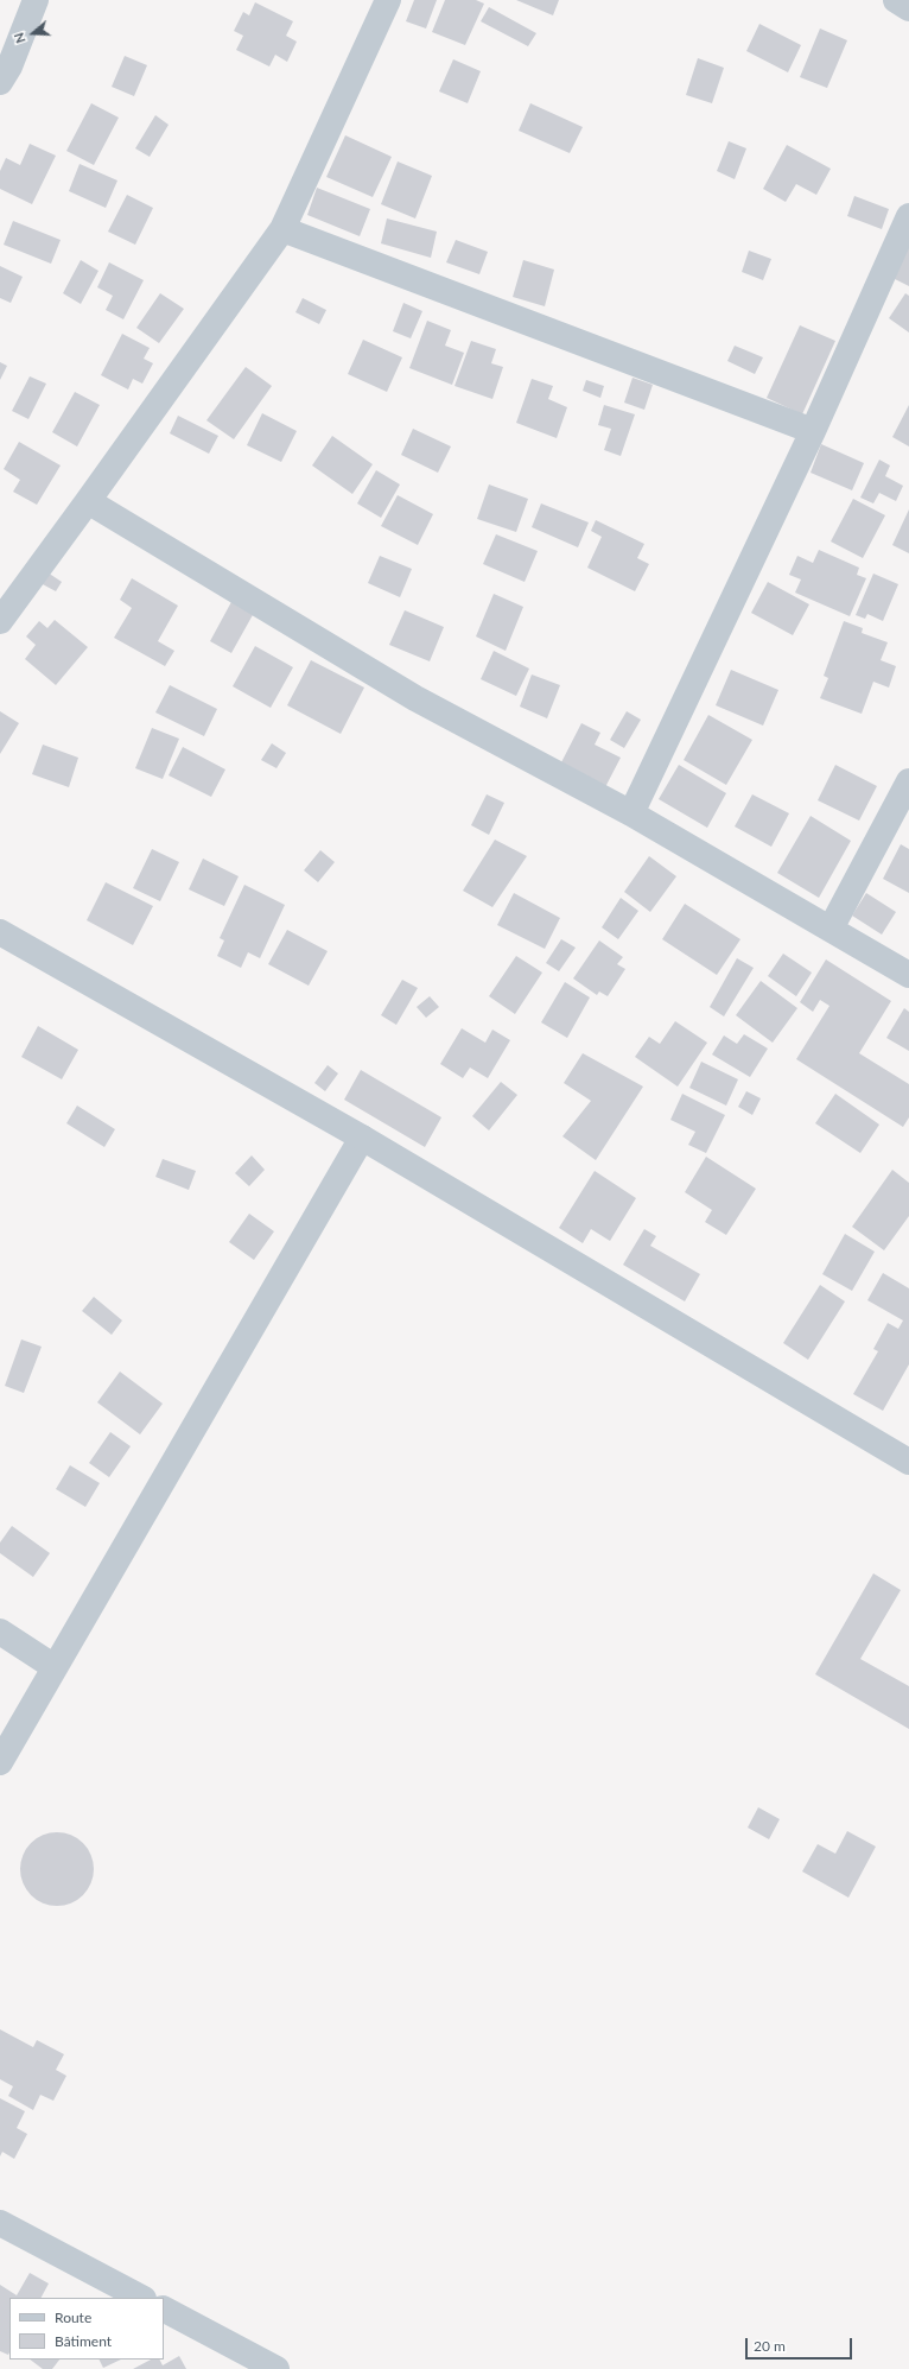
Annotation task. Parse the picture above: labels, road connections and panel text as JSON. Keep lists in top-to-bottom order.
{
  "legend": ["Route", "Bâtiment"],
  "scale_bar": "20 m",
  "north": "left"
}
